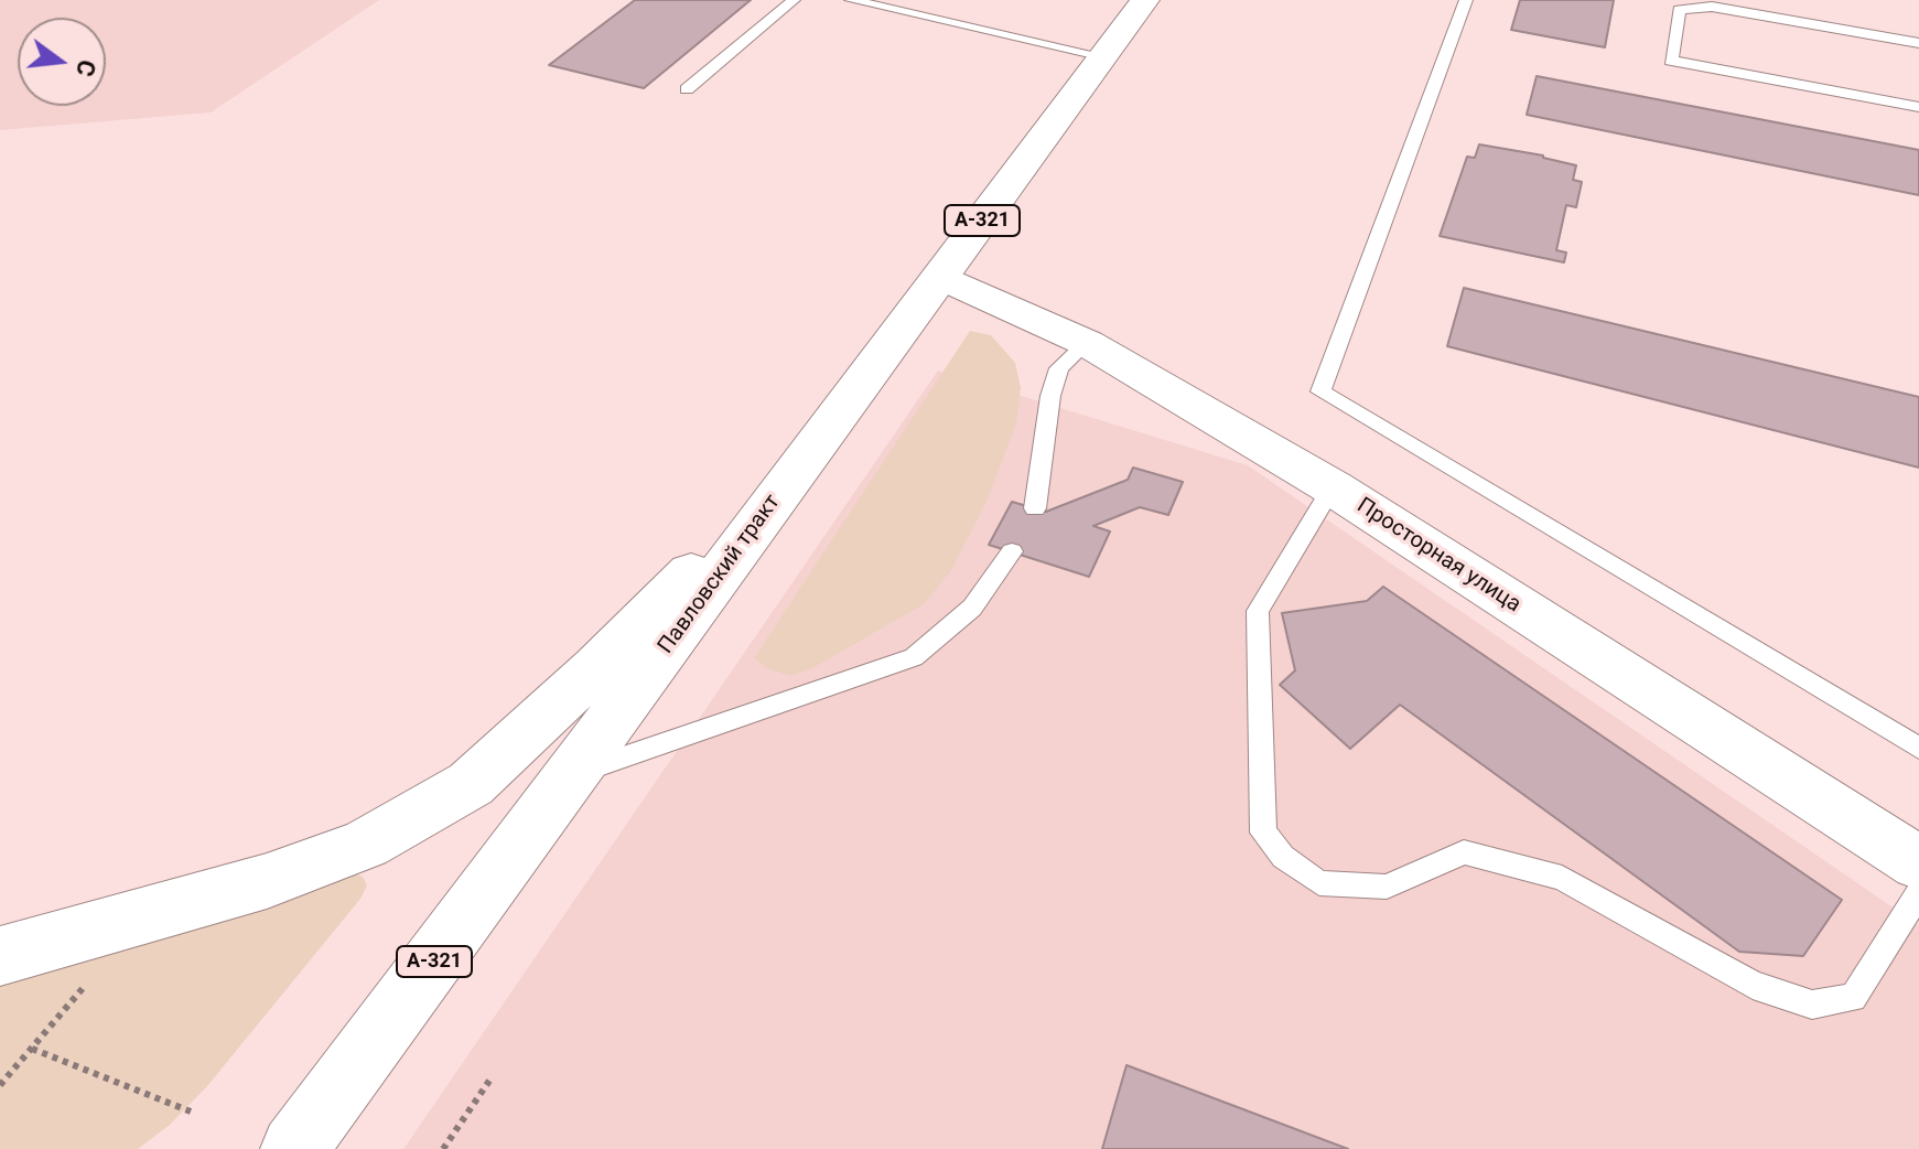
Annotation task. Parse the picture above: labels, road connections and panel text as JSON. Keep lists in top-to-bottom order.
{
  "streets": {
    "main road": ["А-321", "Просторная улица", "Павловский тракт"]
  },
  "crossings": [
    ["Просторная улица", "Павловский тракт"]
  ],
  "north": "right"
}
